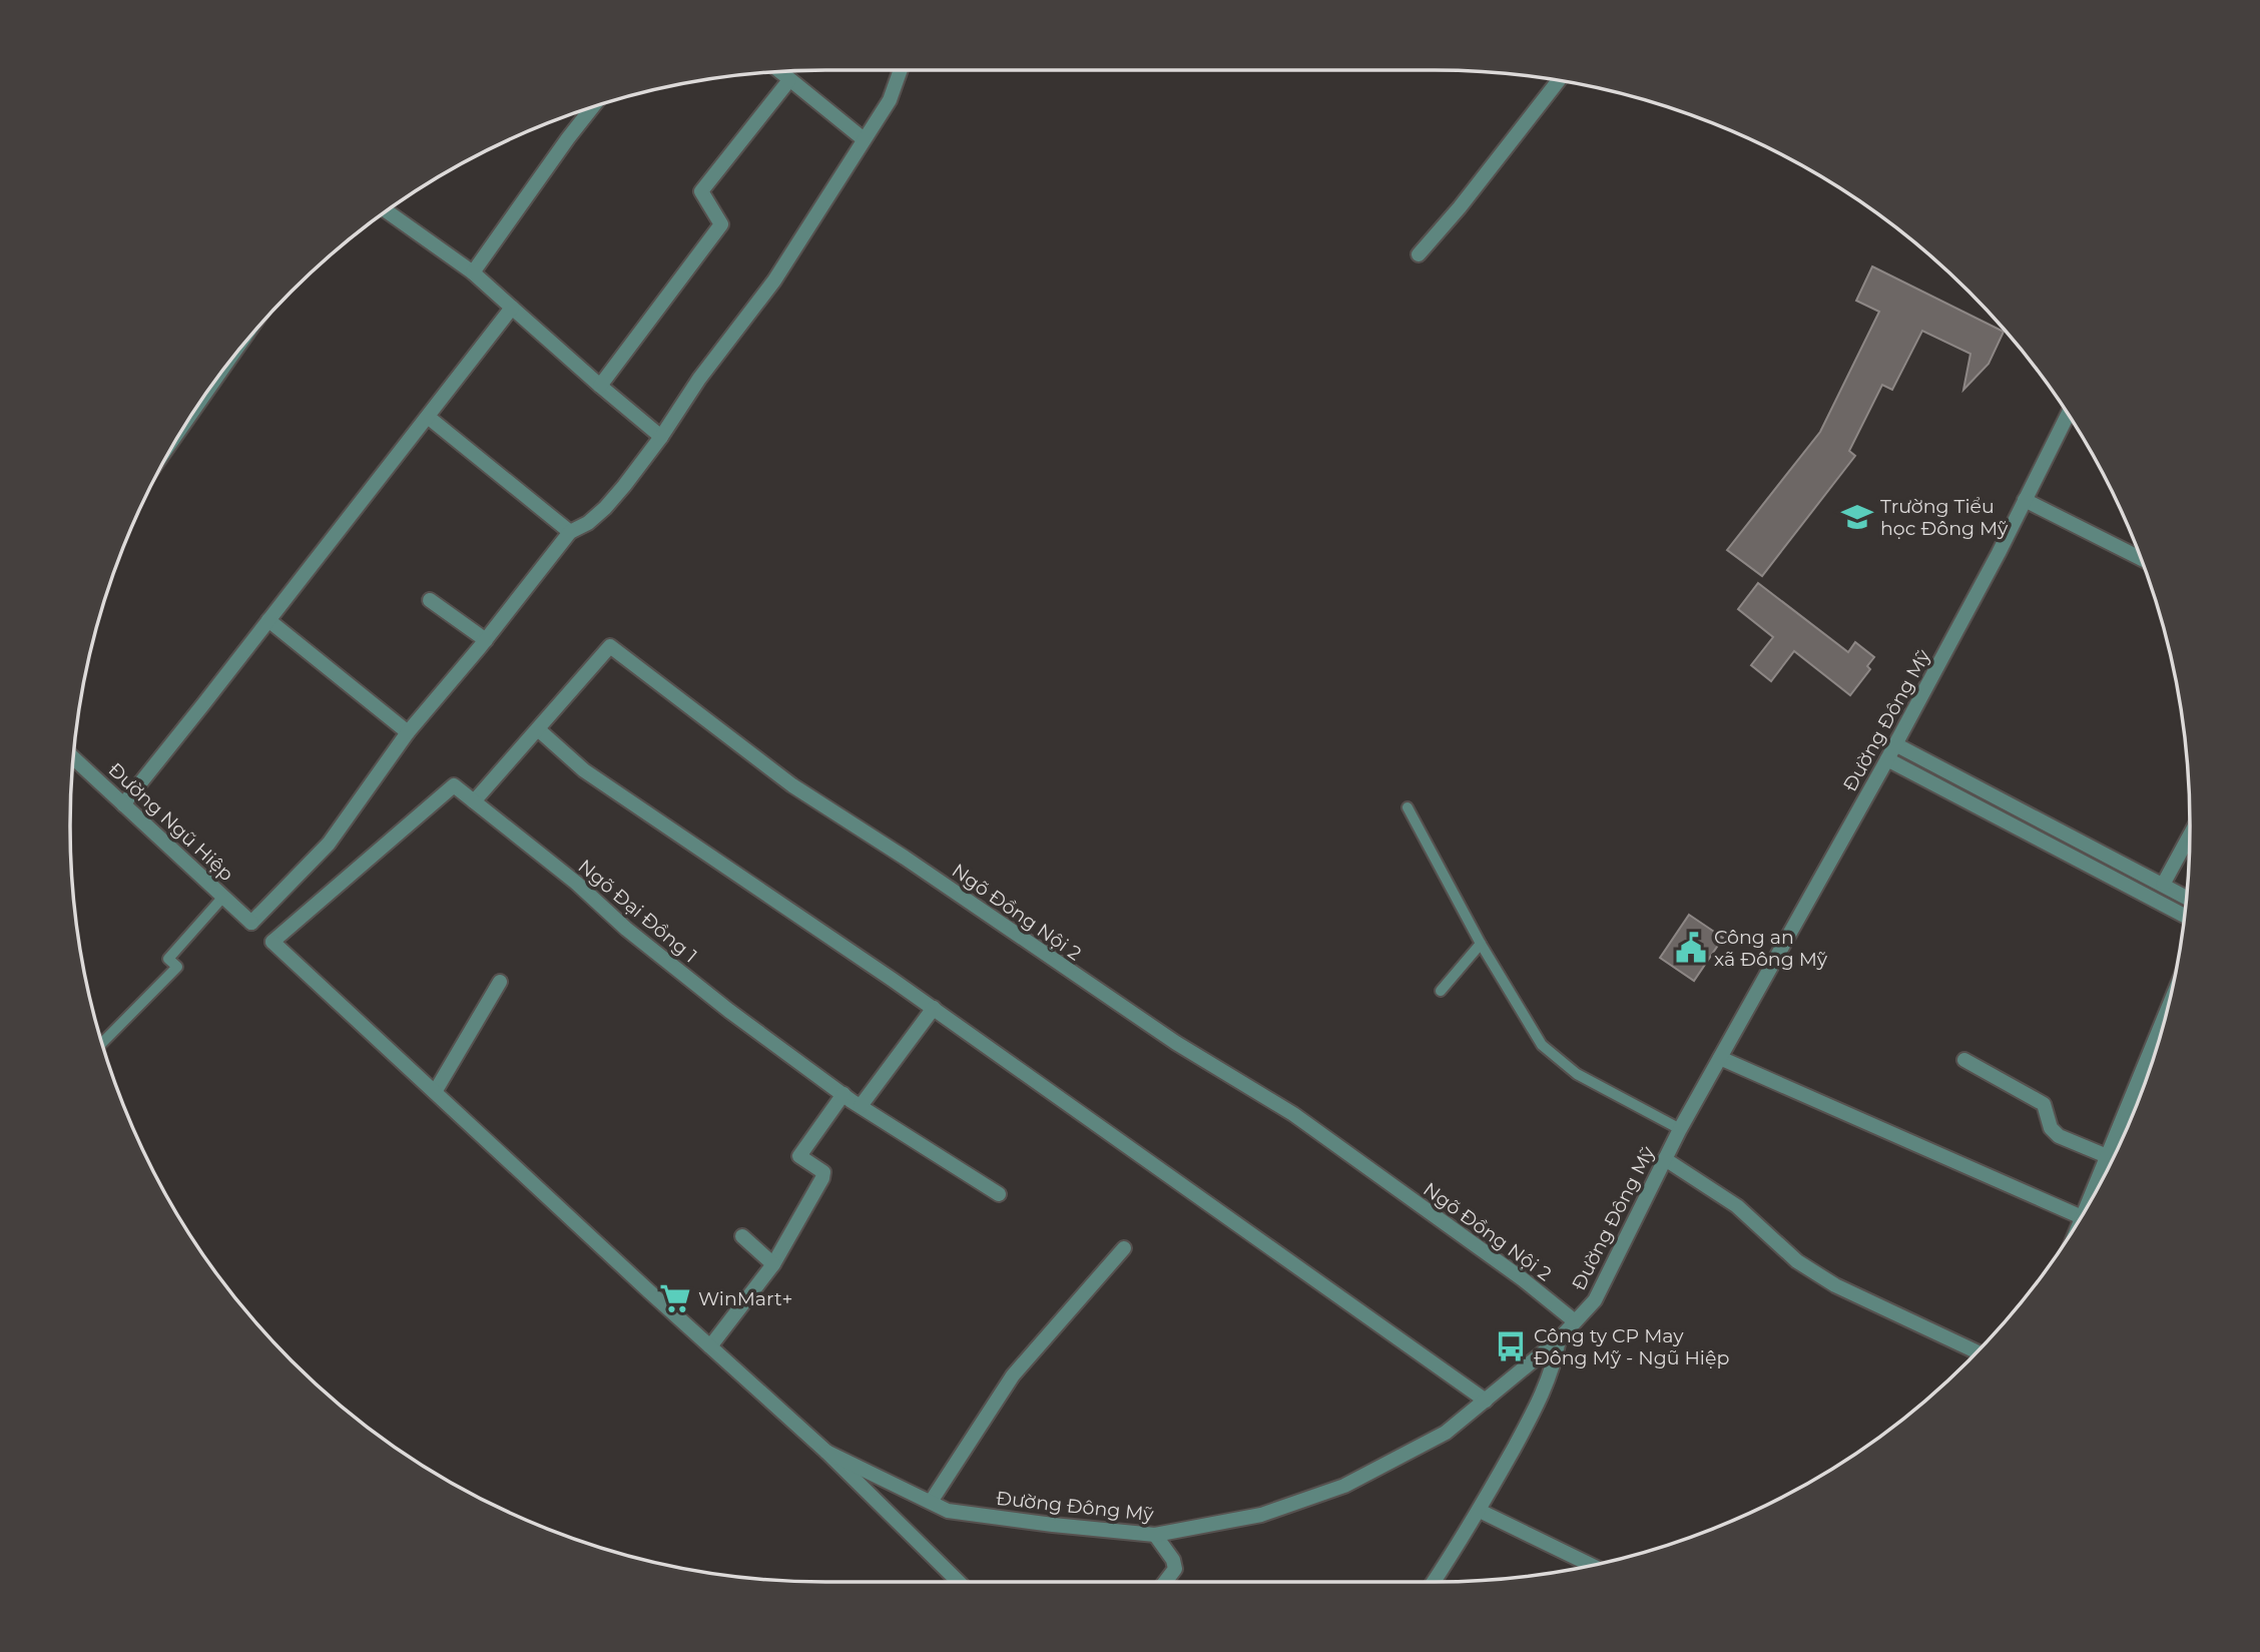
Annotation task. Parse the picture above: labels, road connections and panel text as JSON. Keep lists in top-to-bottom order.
{
  "streets": {
    "street": [
      "Đường Đông Mỹ",
      "Đường Ngũ Hiệp",
      "Ngõ Đại Đồng 1",
      "Ngõ Đồng Nội 2"
    ]
  },
  "crossings": [
    ["Đường Đông Mỹ", "Ngõ Đồng Nội 2"],
    ["Ngõ Đại Đồng 1", "Ngõ Đồng Nội 2"]
  ],
  "places": {
    "school or university": ["Trường Tiểu học Đông Mỹ"],
    "public building": ["Công an xã Đông Mỹ"],
    "supermarket": ["WinMart+"],
    "bus stop": ["Công ty CP May Đông Mỹ - Ngũ Hiệp"]
  }
}
